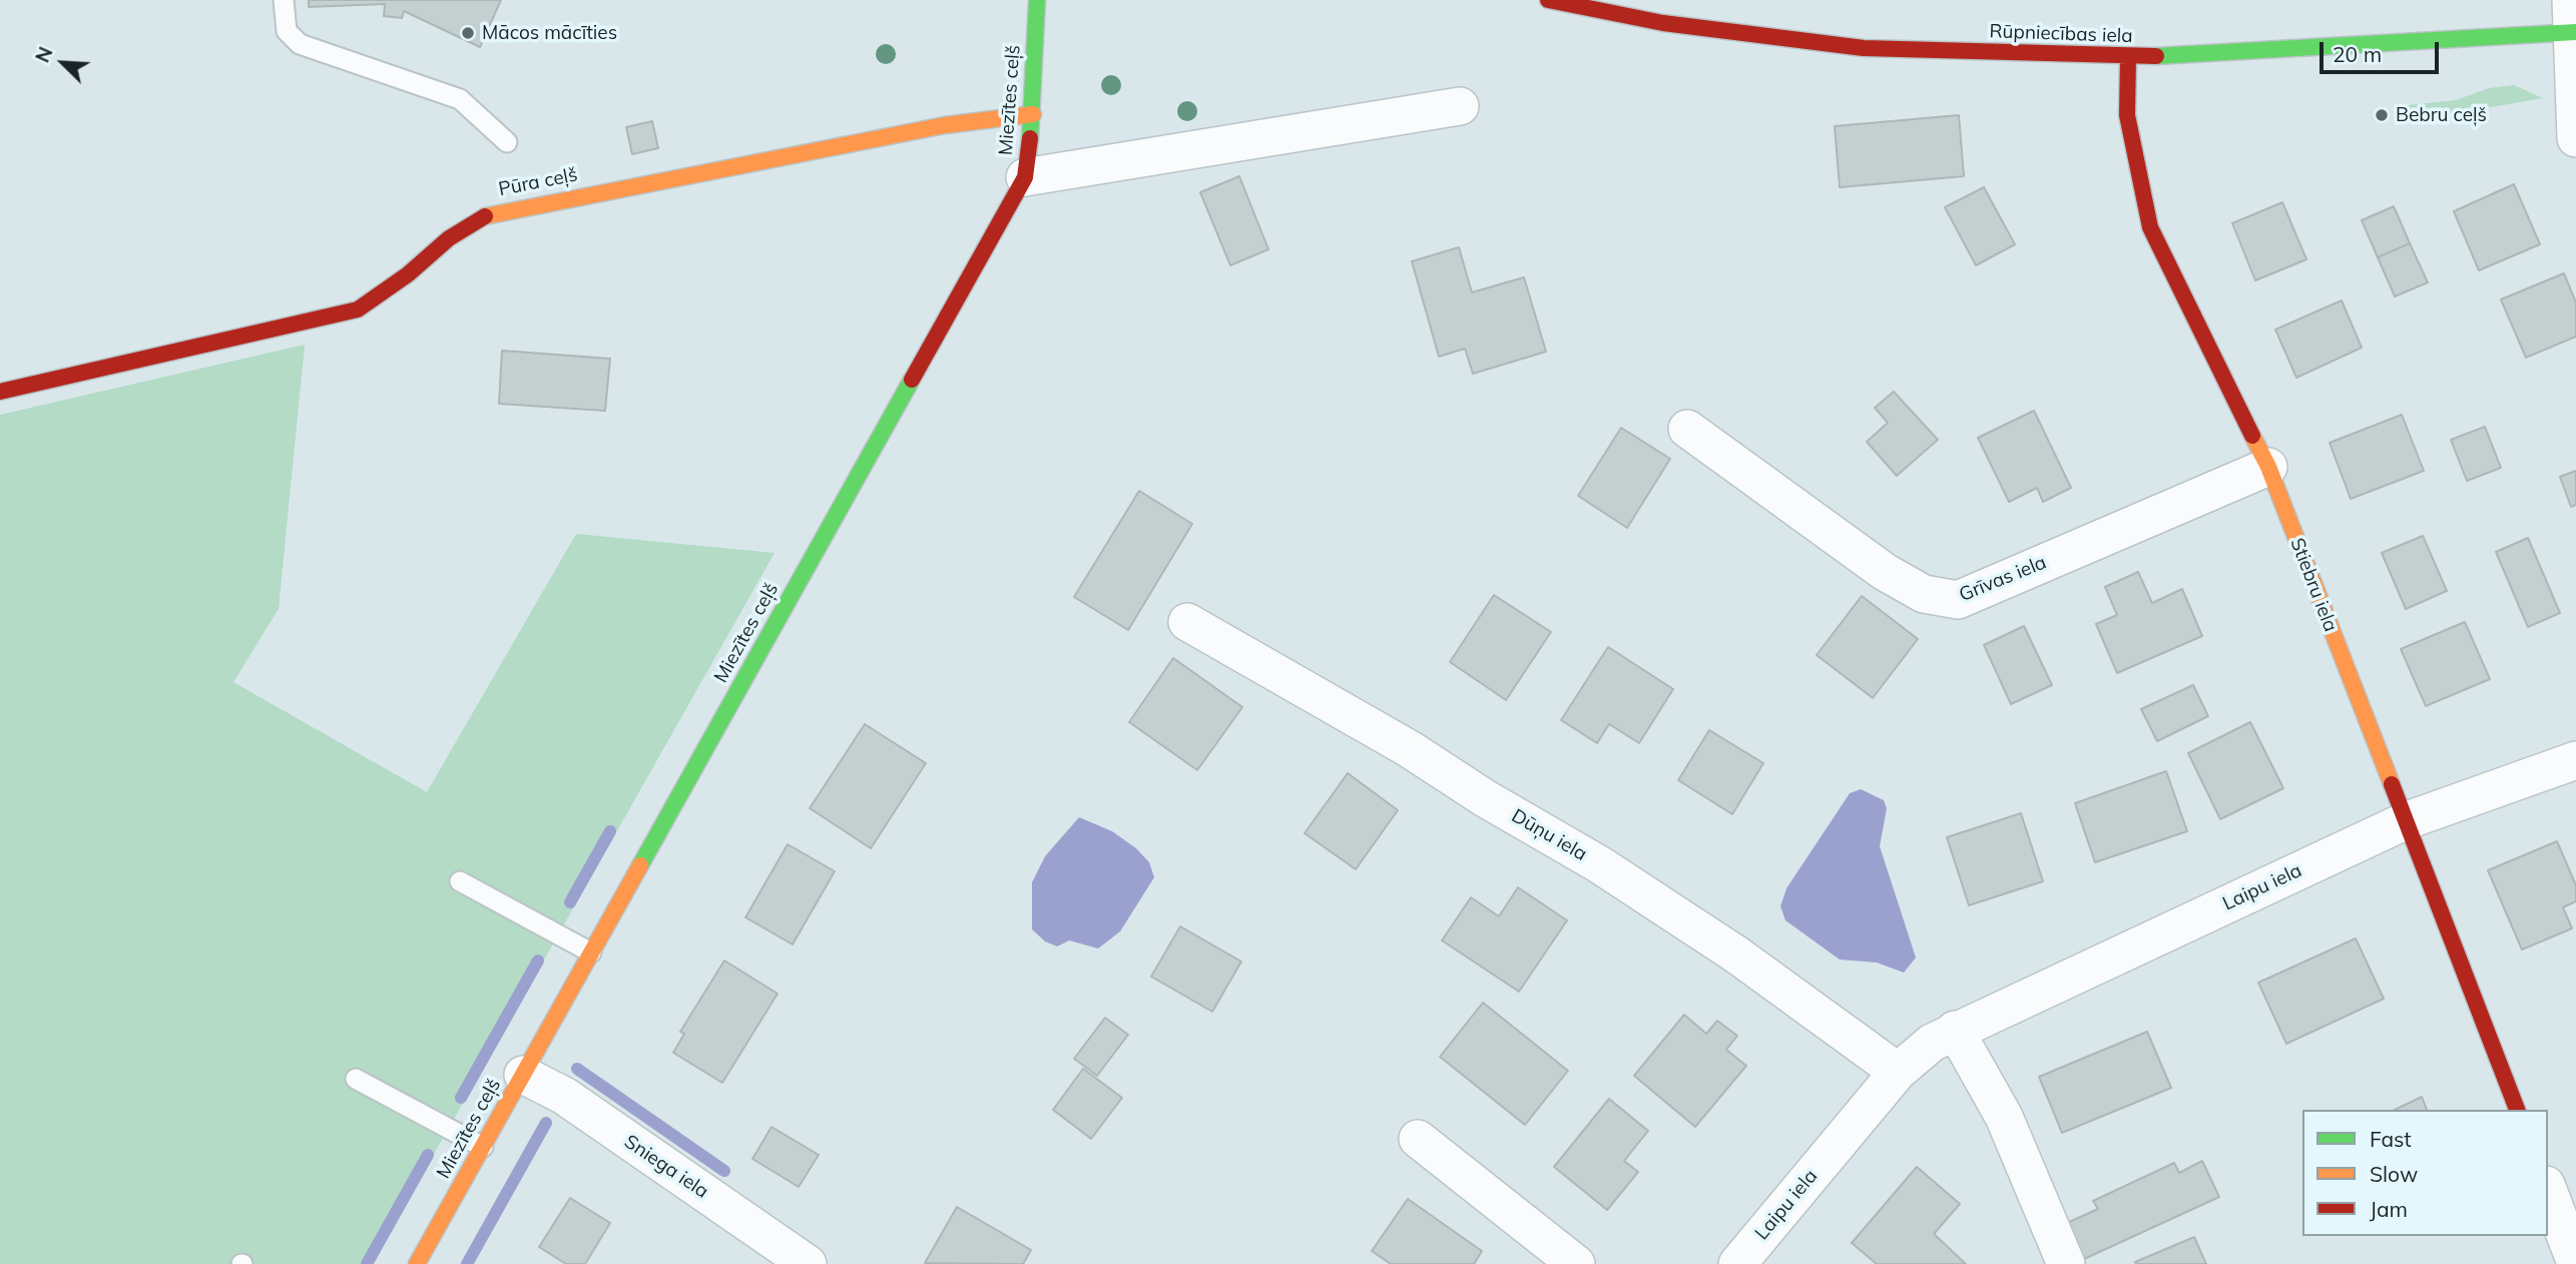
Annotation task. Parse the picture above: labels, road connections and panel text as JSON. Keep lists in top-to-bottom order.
{
  "streets": {
    "street": [
      "Rūpniecības iela",
      "Miezītes ceļš",
      "Pūra ceļš",
      "Grīvas iela",
      "Stiebru iela",
      "Dūņu iela",
      "Laipu iela",
      "Sniega iela"
    ]
  },
  "crossings": [
    ["Rūpniecības iela", "Stiebru iela"],
    ["Miezītes ceļš", "Pūra ceļš"],
    ["Miezītes ceļš", "Sniega iela"],
    ["Grīvas iela", "Stiebru iela"],
    ["Stiebru iela", "Laipu iela"],
    ["Dūņu iela", "Laipu iela"]
  ],
  "places": ["Mācos mācīties", "Bebru ceļš"],
  "legend": ["Fast", "Slow", "Jam"],
  "scale_bar": "20 m",
  "north": "top left"
}
